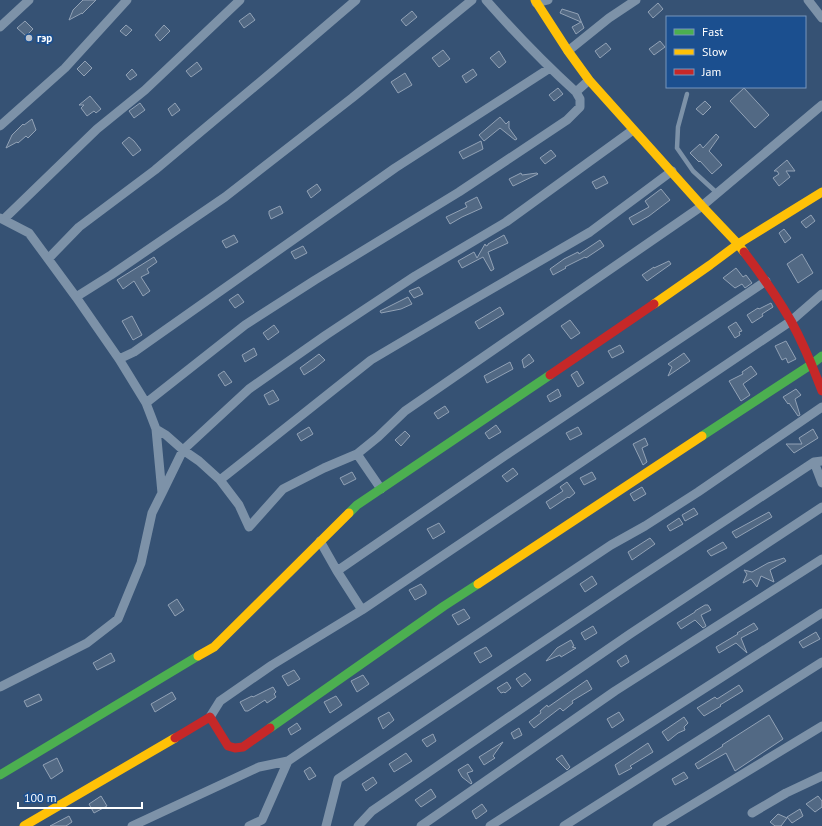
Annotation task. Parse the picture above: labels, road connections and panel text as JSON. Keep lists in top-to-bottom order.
{
  "places": ["гэр"],
  "legend": ["Fast", "Slow", "Jam"],
  "scale_bar": "100 m"
}
